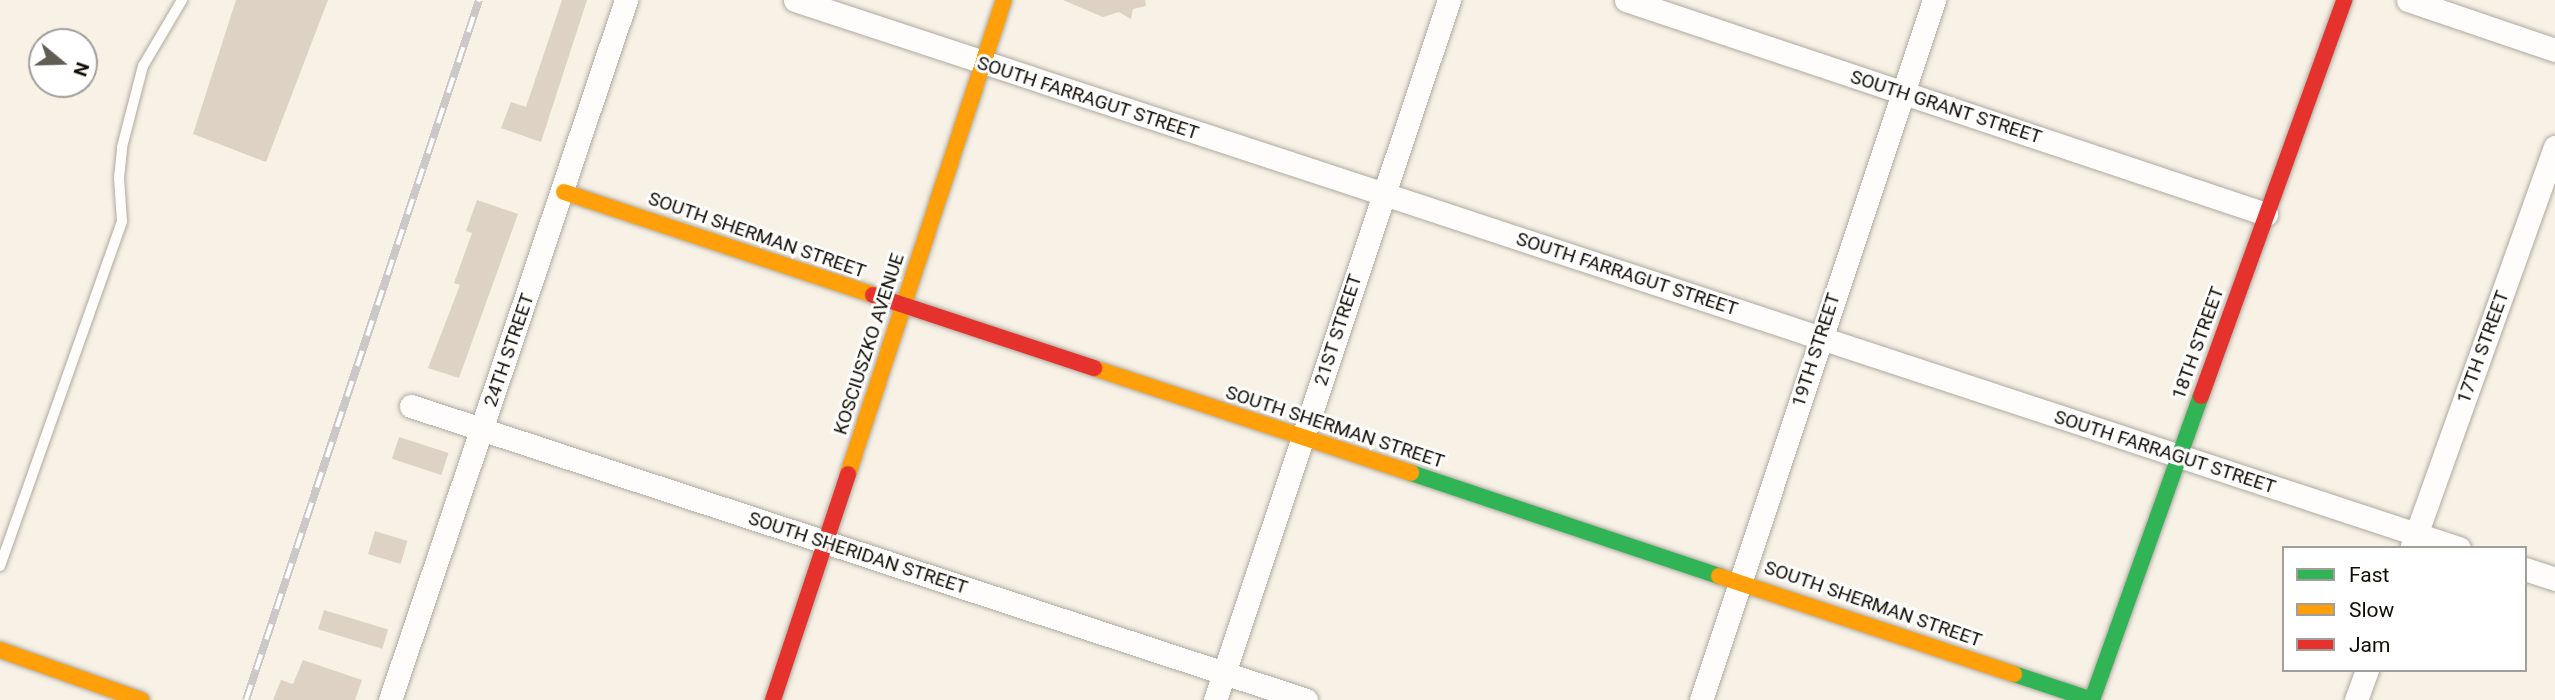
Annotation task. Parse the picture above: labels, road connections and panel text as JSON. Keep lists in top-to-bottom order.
{
  "streets": {
    "street": [
      "SOUTH FARRAGUT STREET",
      "SOUTH GRANT STREET",
      "SOUTH SHERMAN STREET",
      "21ST STREET",
      "18TH STREET",
      "KOSCIUSZKO AVENUE",
      "17TH STREET",
      "24TH STREET",
      "19TH STREET",
      "SOUTH SHERIDAN STREET"
    ]
  },
  "crossings": [
    ["SOUTH FARRAGUT STREET", "21ST STREET"],
    ["SOUTH FARRAGUT STREET", "18TH STREET"],
    ["SOUTH FARRAGUT STREET", "KOSCIUSZKO AVENUE"],
    ["SOUTH FARRAGUT STREET", "17TH STREET"],
    ["SOUTH FARRAGUT STREET", "19TH STREET"],
    ["SOUTH GRANT STREET", "18TH STREET"],
    ["SOUTH GRANT STREET", "19TH STREET"],
    ["SOUTH SHERMAN STREET", "21ST STREET"],
    ["SOUTH SHERMAN STREET", "18TH STREET"],
    ["SOUTH SHERMAN STREET", "KOSCIUSZKO AVENUE"],
    ["SOUTH SHERMAN STREET", "24TH STREET"],
    ["SOUTH SHERMAN STREET", "19TH STREET"],
    ["21ST STREET", "SOUTH SHERIDAN STREET"],
    ["KOSCIUSZKO AVENUE", "SOUTH SHERIDAN STREET"],
    ["24TH STREET", "SOUTH SHERIDAN STREET"]
  ],
  "legend": ["Fast", "Slow", "Jam"],
  "north": "right"
}
